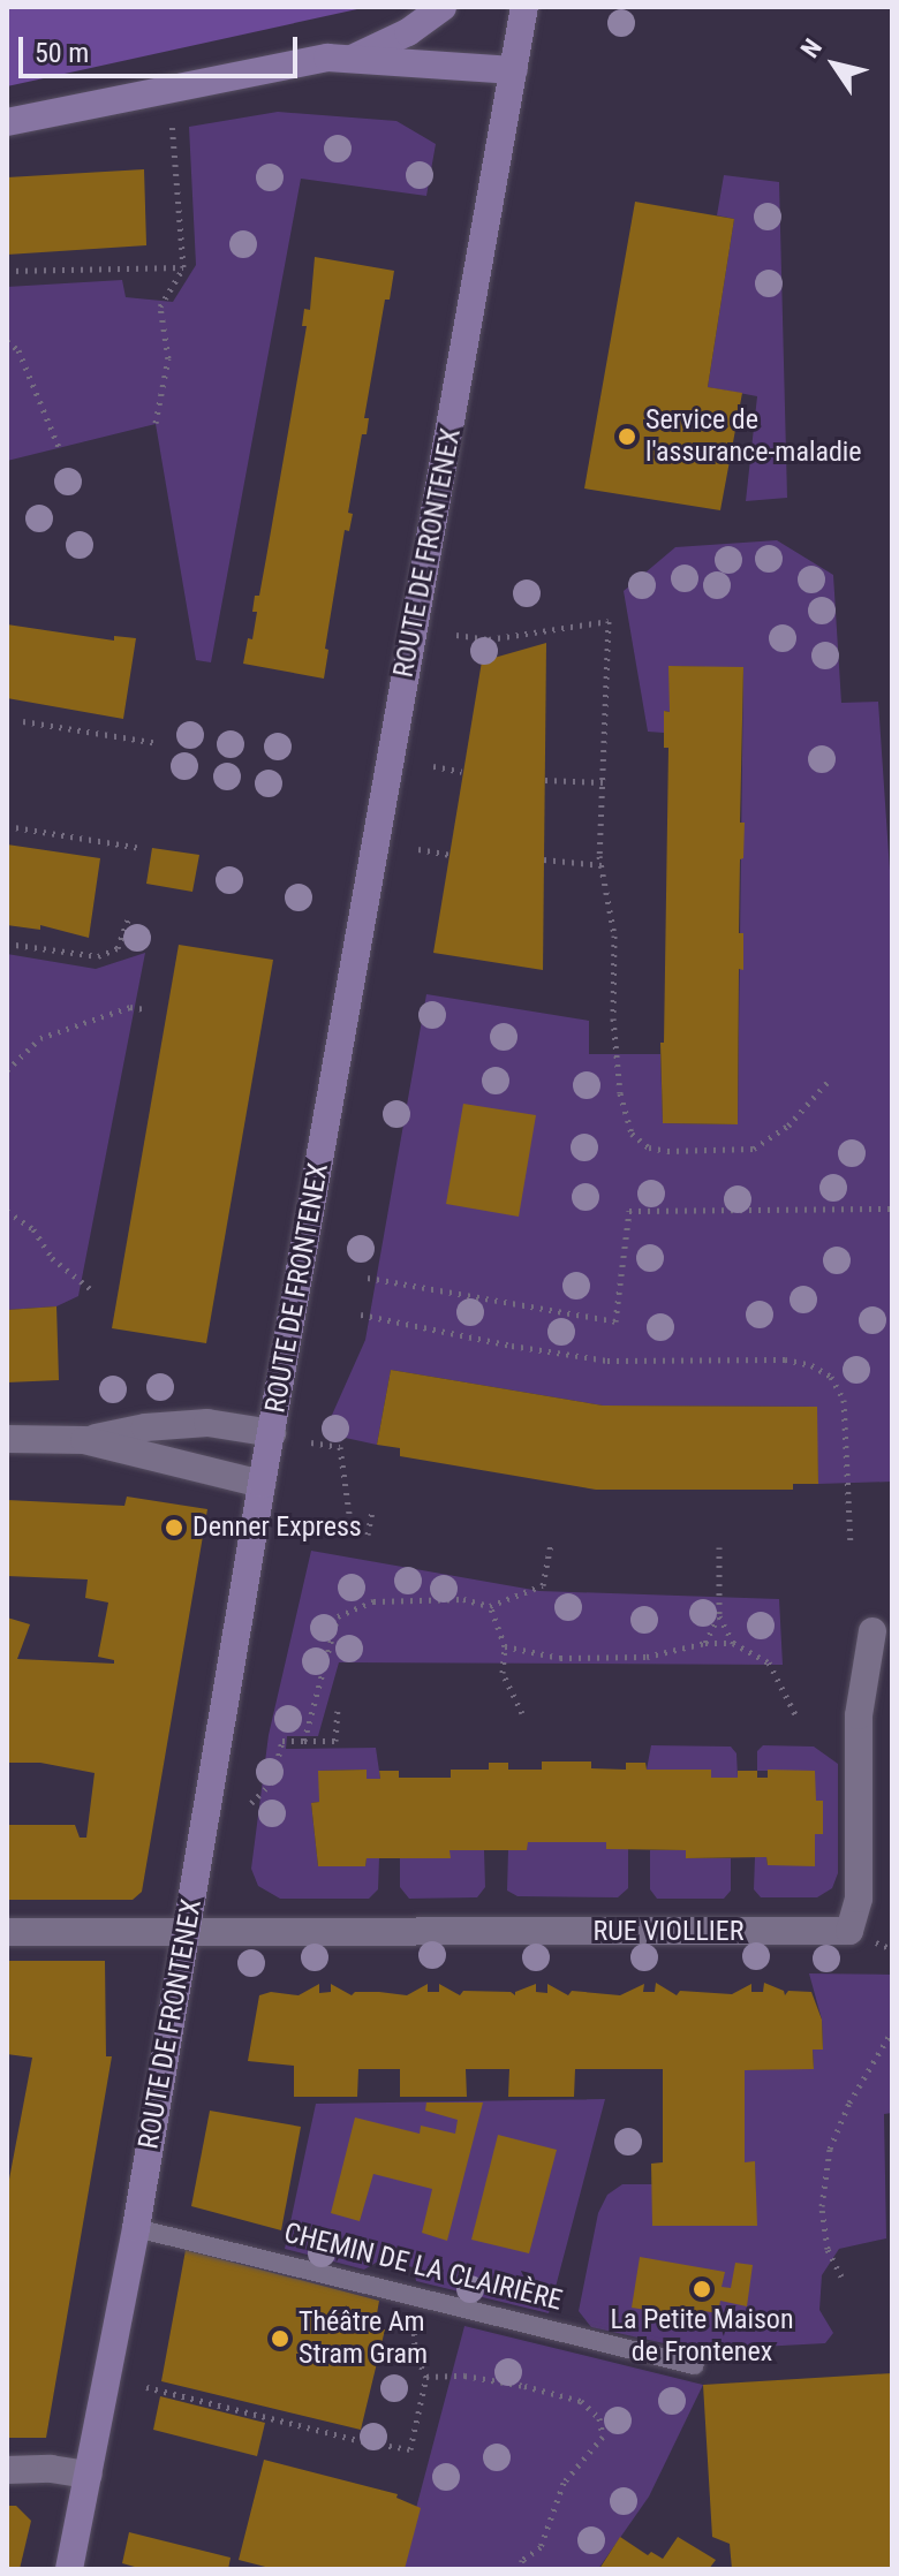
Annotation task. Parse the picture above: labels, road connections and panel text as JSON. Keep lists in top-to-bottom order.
{
  "streets": {
    "main road": ["ROUTE DE FRONTENEX"],
    "street": ["RUE VIOLLIER"],
    "lane": ["CHEMIN DE LA CLAIRIÈRE"]
  },
  "crossings": [
    ["ROUTE DE FRONTENEX", "RUE VIOLLIER"],
    ["ROUTE DE FRONTENEX", "CHEMIN DE LA CLAIRIÈRE"]
  ],
  "places": [
    "Service de l'assurance-maladie",
    "Denner Express",
    "La Petite Maison de Frontenex",
    "Théâtre Am Stram Gram"
  ],
  "scale_bar": "50 m",
  "north": "top left"
}
